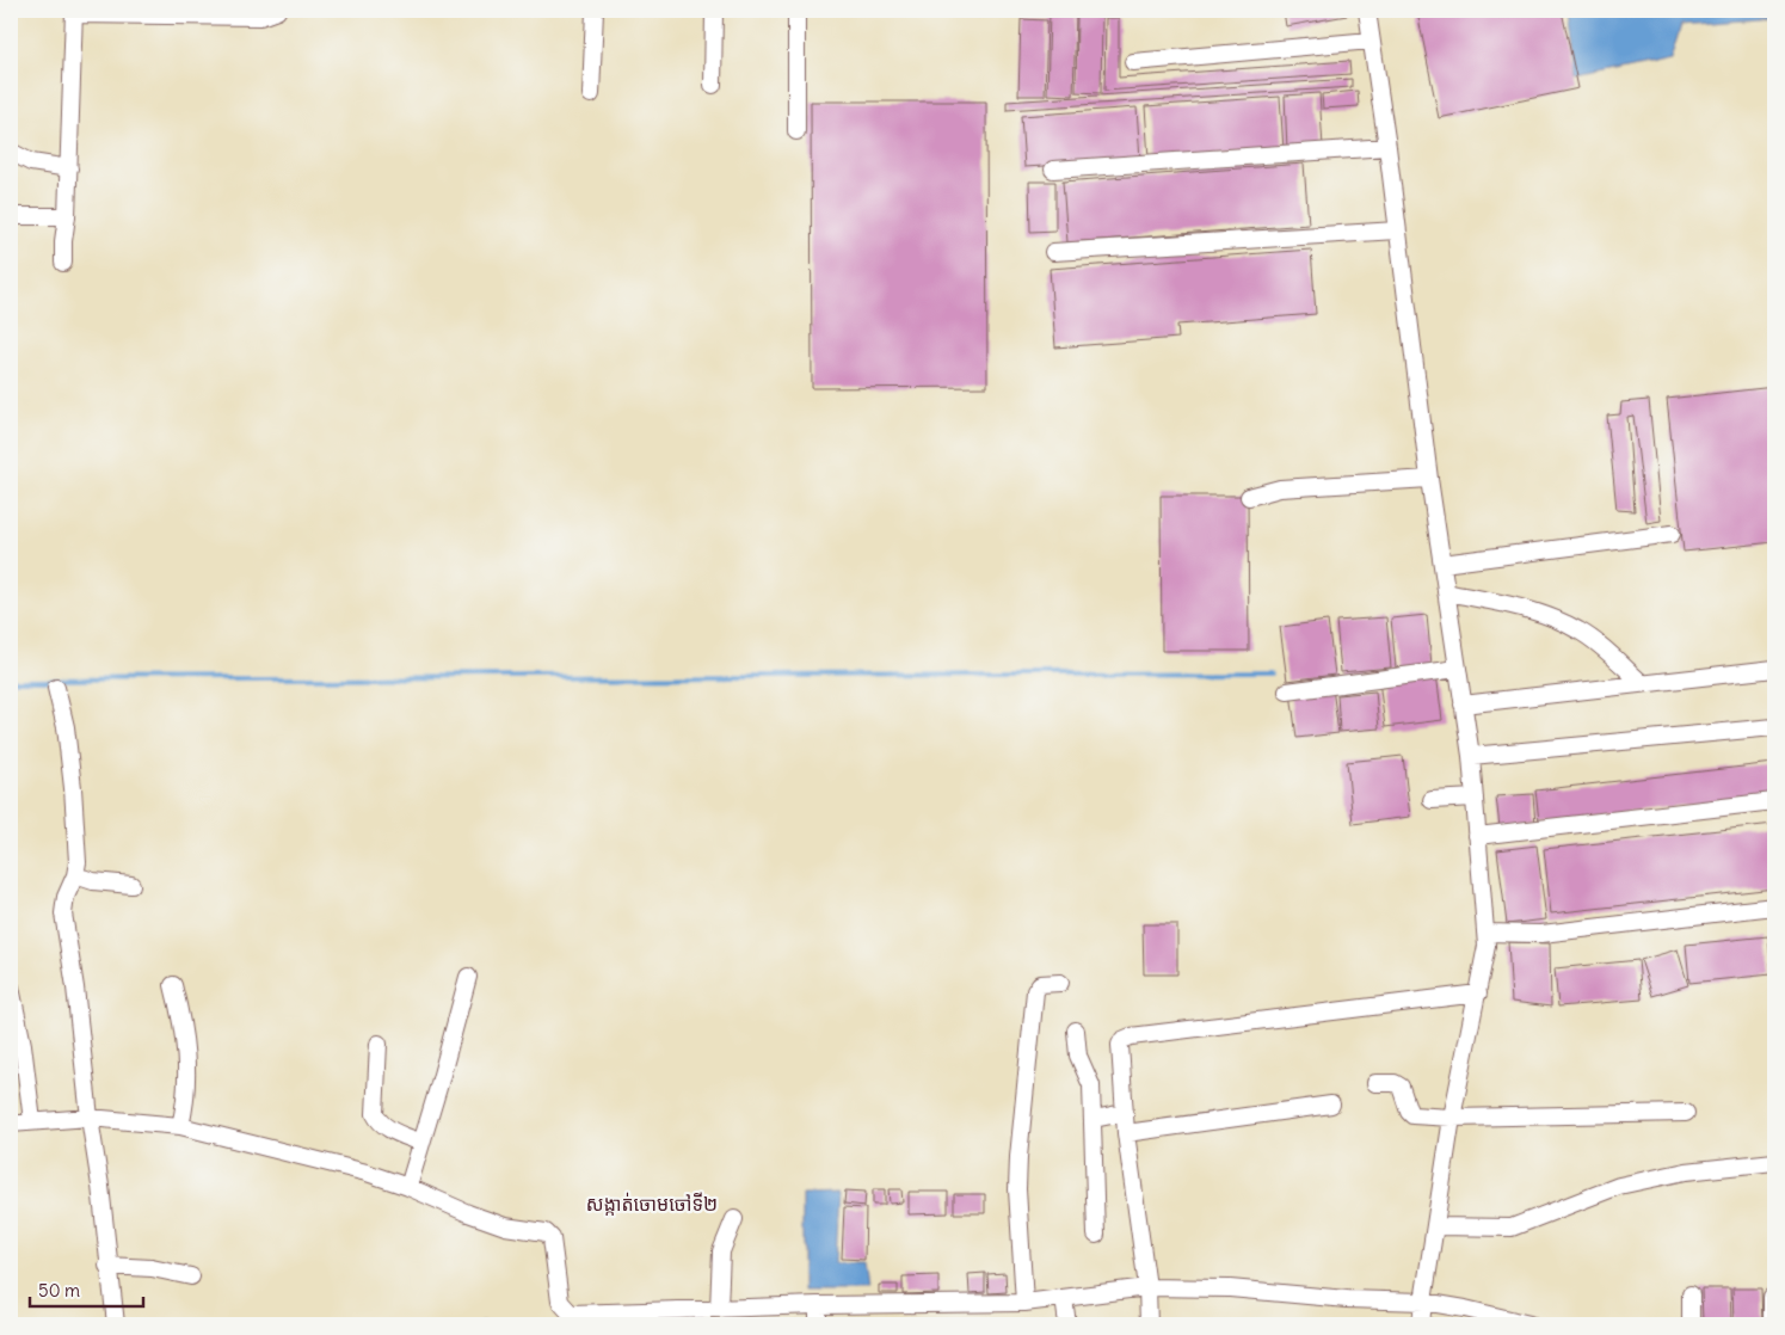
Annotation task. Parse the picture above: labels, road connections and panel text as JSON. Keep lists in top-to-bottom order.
{
  "districts": ["សង្កាត់ចោមចៅទី២"],
  "scale_bar": "50 m"
}
